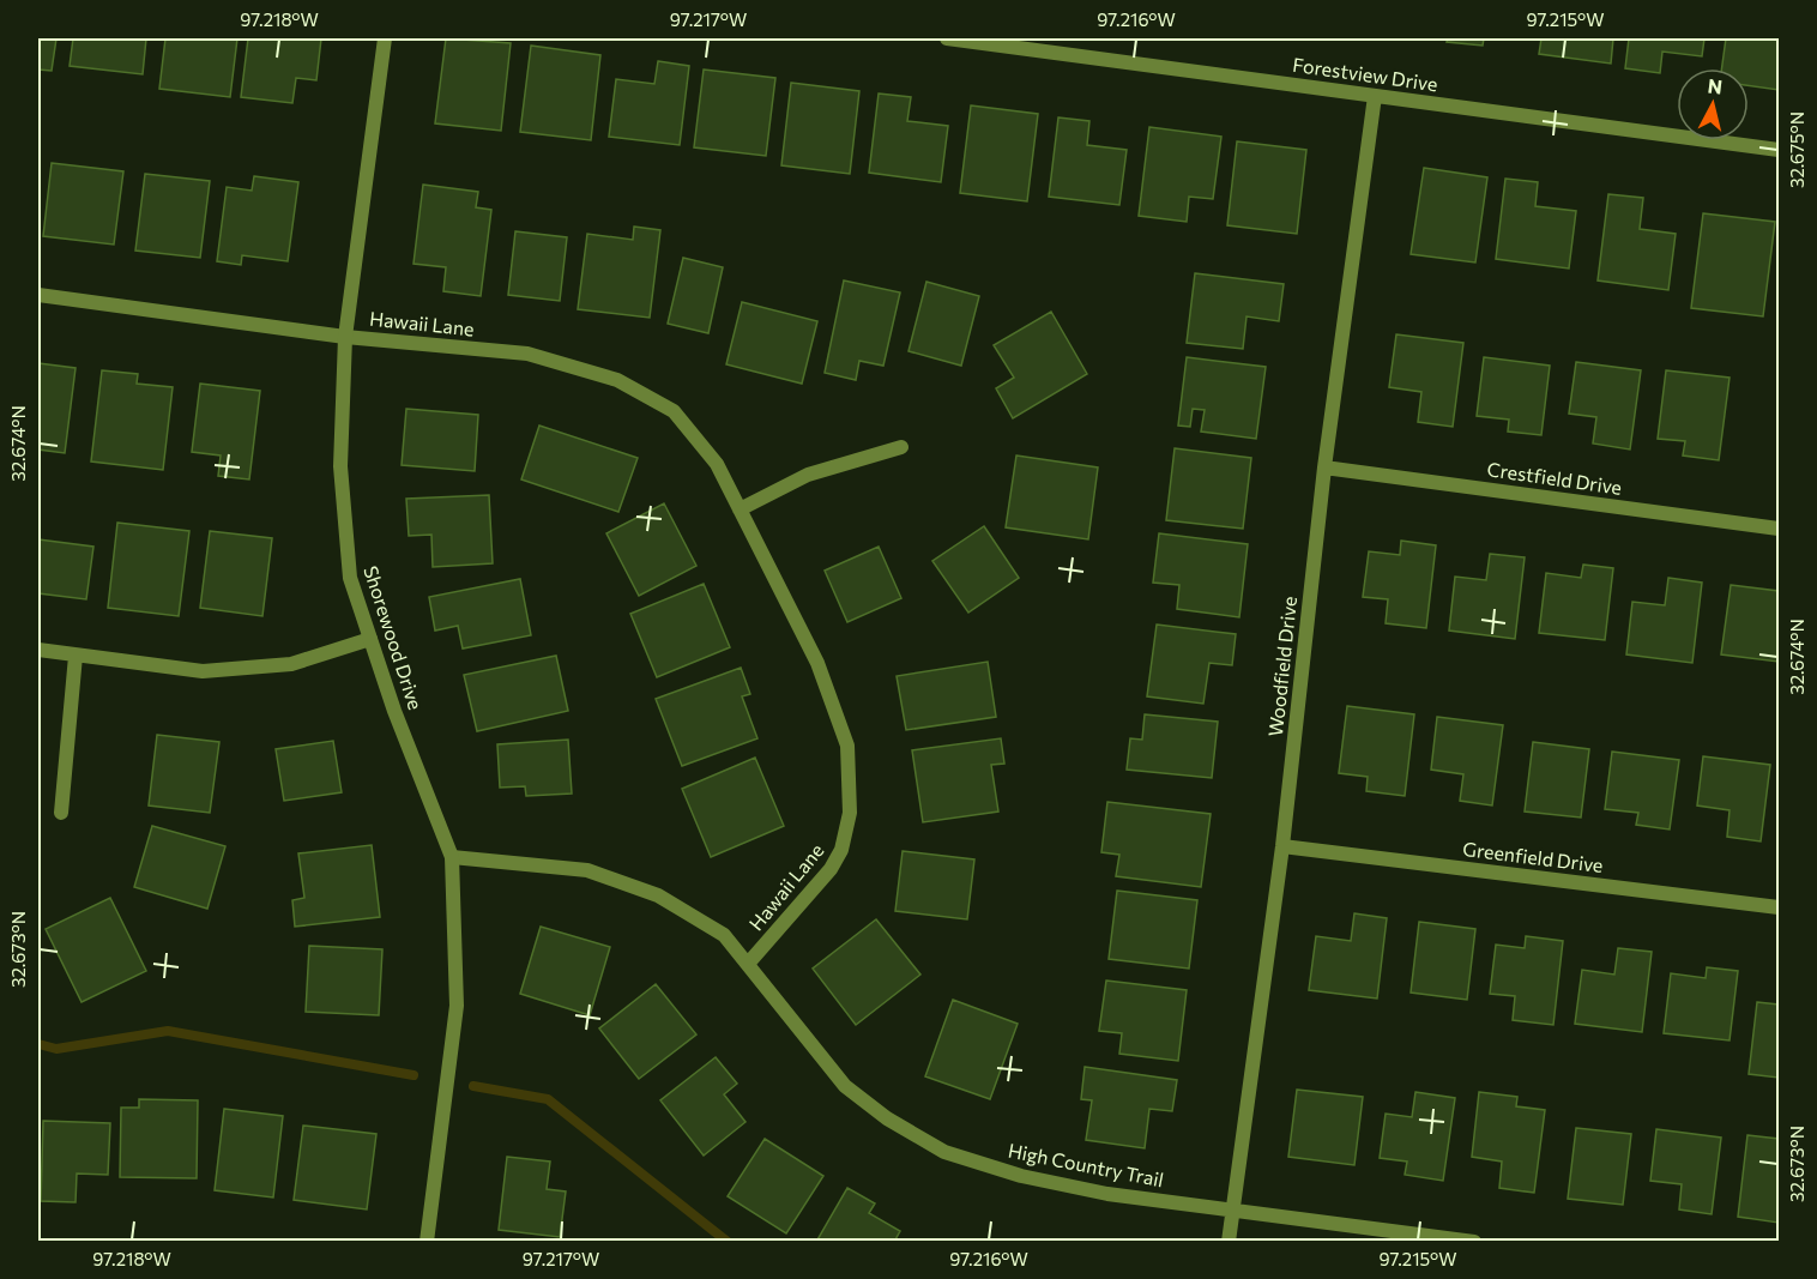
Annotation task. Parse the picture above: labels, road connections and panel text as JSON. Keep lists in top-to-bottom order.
{
  "streets": {
    "street": [
      "Forestview Drive",
      "Hawaii Lane",
      "Crestfield Drive",
      "Shorewood Drive",
      "Woodfield Drive",
      "Greenfield Drive",
      "High Country Trail"
    ]
  },
  "crossings": [
    ["Forestview Drive", "Woodfield Drive"],
    ["Hawaii Lane", "Shorewood Drive"],
    ["Hawaii Lane", "High Country Trail"],
    ["Crestfield Drive", "Woodfield Drive"],
    ["Shorewood Drive", "High Country Trail"],
    ["Woodfield Drive", "Greenfield Drive"],
    ["Woodfield Drive", "High Country Trail"]
  ],
  "north": "top",
  "coordinates": [
    "97.218°W",
    "97.217°W",
    "97.216°W",
    "97.215°W",
    "32.675°N",
    "32.674°N",
    "32.673°N"
  ]
}
